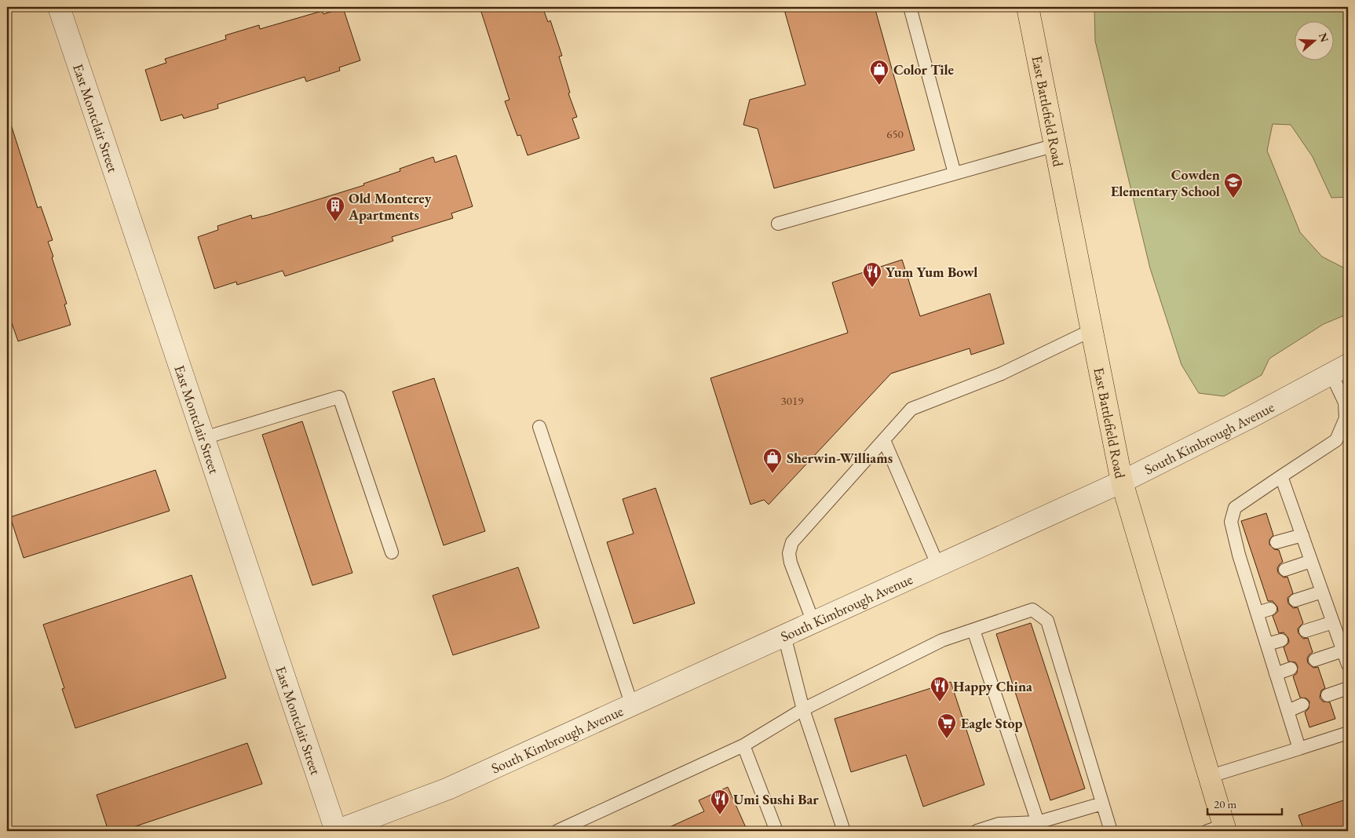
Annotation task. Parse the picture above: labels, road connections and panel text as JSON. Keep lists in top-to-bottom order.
{
  "streets": {
    "main road": ["East Battlefield Road"],
    "street": ["East Montclair Street", "South Kimbrough Avenue"]
  },
  "crossings": [
    ["East Battlefield Road", "South Kimbrough Avenue"],
    ["East Montclair Street", "South Kimbrough Avenue"]
  ],
  "places": {
    "shop": ["Color Tile", "Sherwin-Williams"],
    "school or university": ["Cowden Elementary School"],
    "building": ["Old Monterey Apartments"],
    "restaurant": ["Yum Yum Bowl", "Happy China", "Umi Sushi Bar"],
    "supermarket": ["Eagle Stop"]
  },
  "house_numbers": ["650", "3019"],
  "scale_bar": "20 m",
  "north": "right"
}
